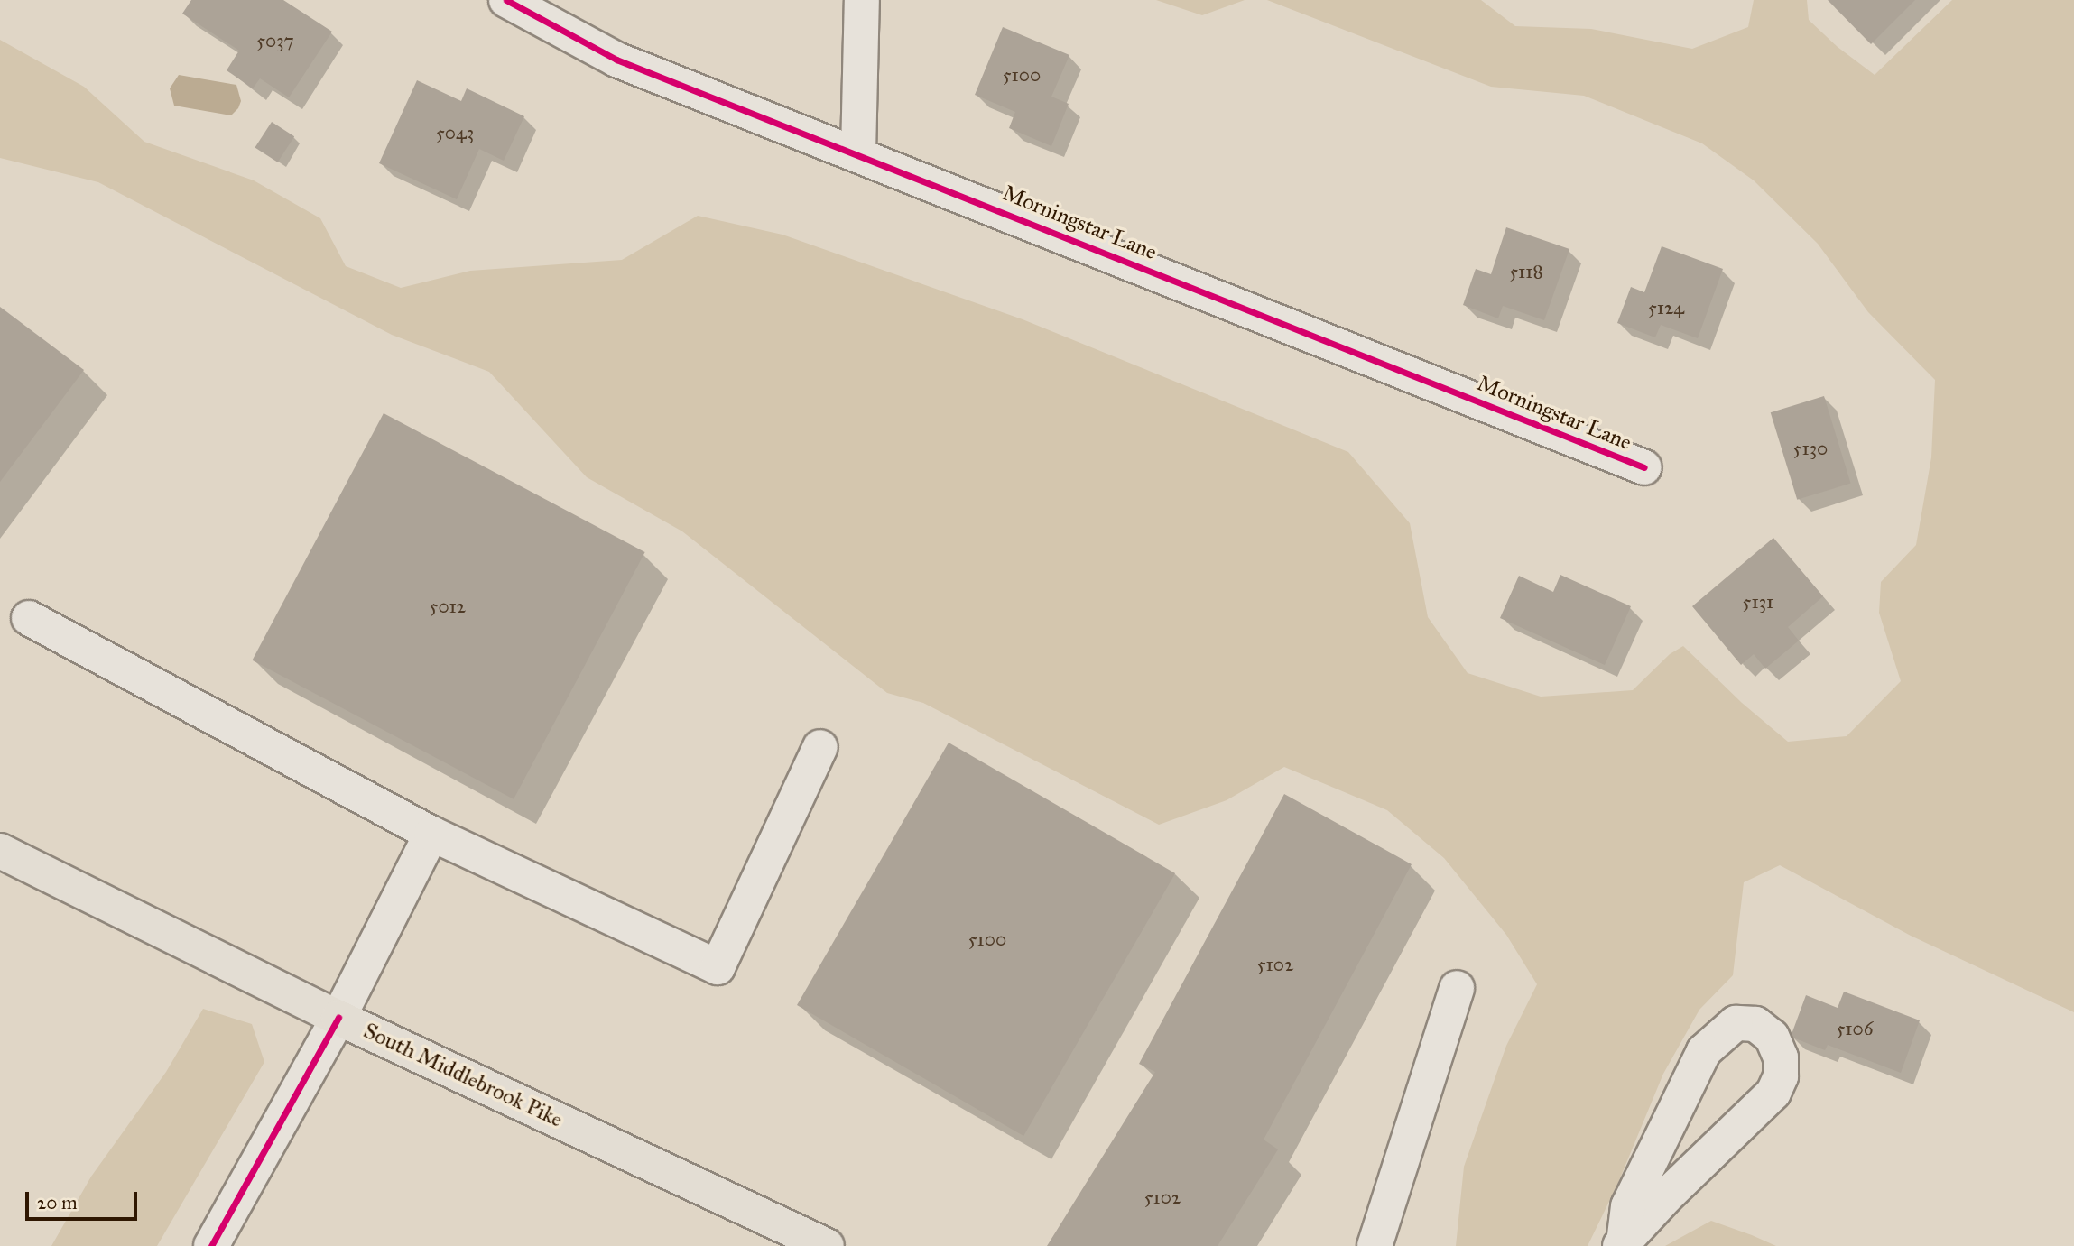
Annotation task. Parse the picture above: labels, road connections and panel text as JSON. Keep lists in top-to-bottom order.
{
  "streets": {
    "main road": ["South Middlebrook Pike"],
    "street": ["Morningstar Lane"]
  },
  "house_numbers": [
    "5037",
    "5100",
    "5043",
    "5118",
    "5124",
    "5130",
    "5131",
    "5012",
    "5100",
    "5102",
    "5106",
    "5102"
  ],
  "scale_bar": "20 m"
}
